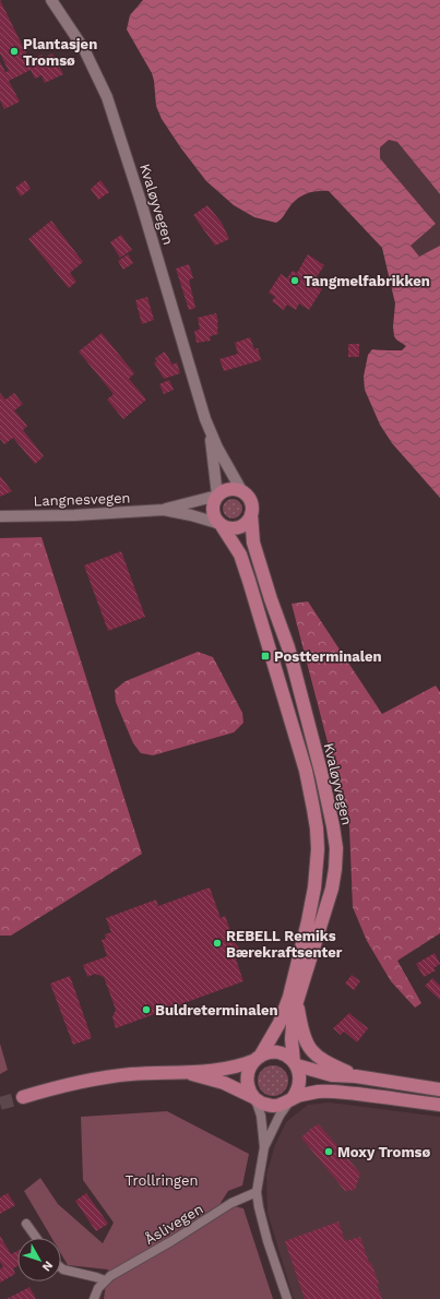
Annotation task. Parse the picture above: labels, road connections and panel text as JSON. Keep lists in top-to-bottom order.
{
  "streets": {
    "main road": ["Kvaløyvegen"],
    "street": ["Langnesvegen", "Åslivegen"]
  },
  "crossings": [
    ["Kvaløyvegen", "Langnesvegen"]
  ],
  "parks": ["Trollringen"],
  "places": {
    "other": [
      "Plantasjen Tromsø",
      "Tangmelfabrikken",
      "REBELL Remiks Bærekraftsenter",
      "Buldreterminalen",
      "Moxy Tromsø"
    ],
    "transit": ["Postterminalen"]
  },
  "north": "bottom right"
}
